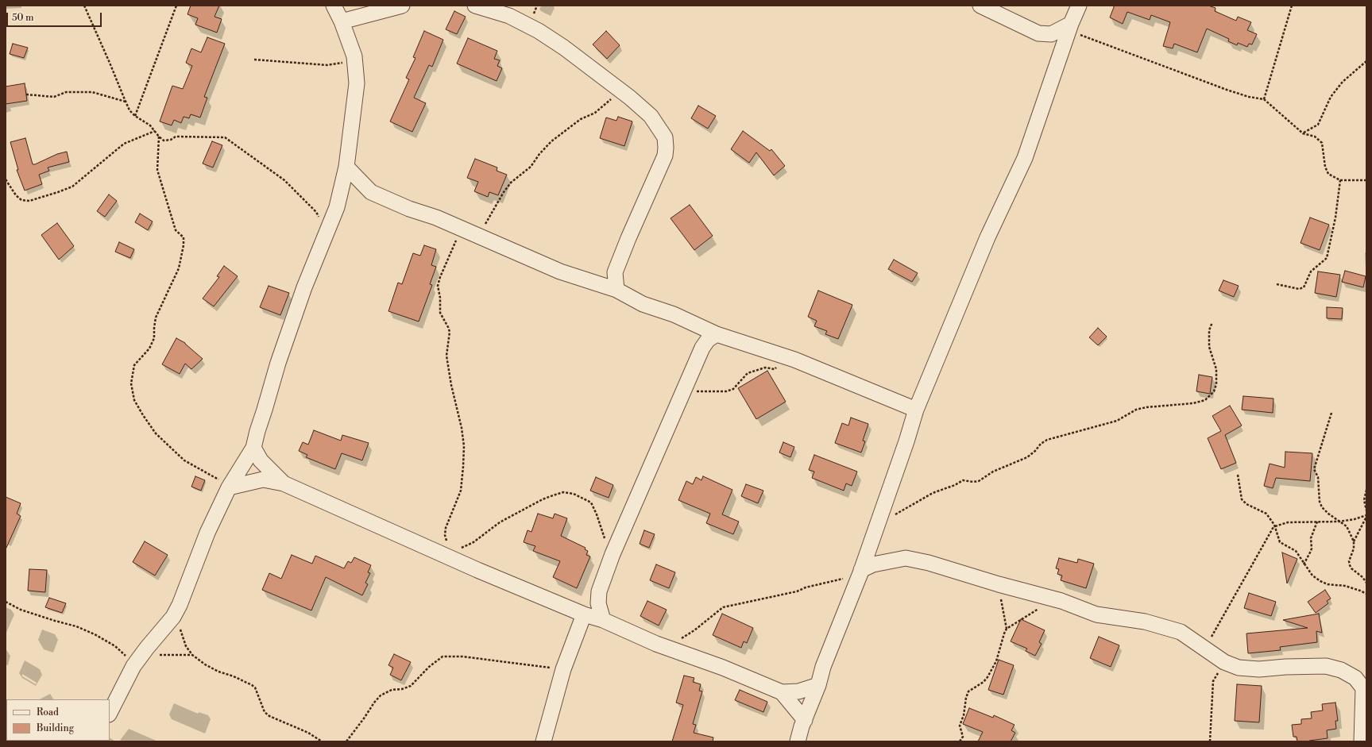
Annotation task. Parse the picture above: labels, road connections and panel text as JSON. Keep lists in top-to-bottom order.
{
  "legend": ["Road", "Building"],
  "scale_bar": "50 m"
}
